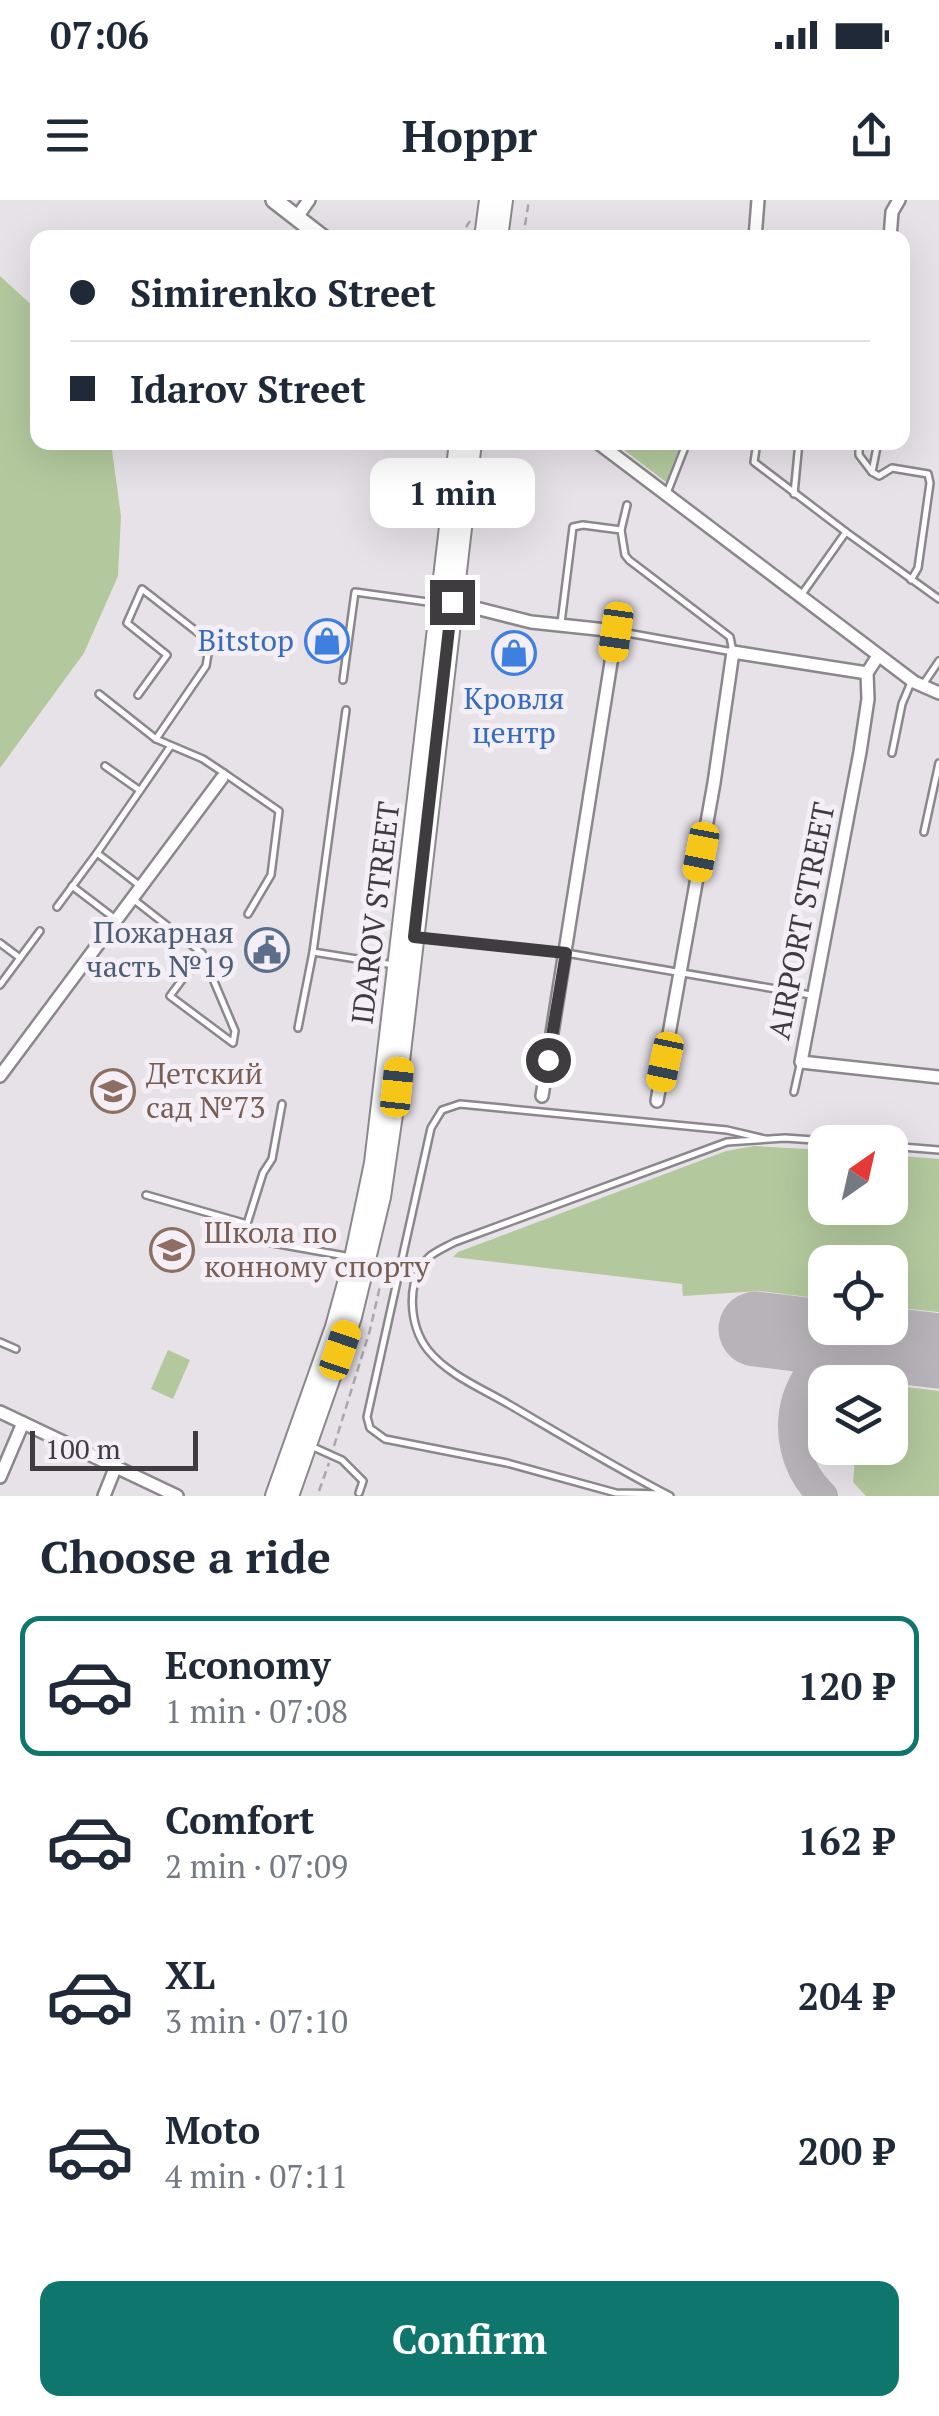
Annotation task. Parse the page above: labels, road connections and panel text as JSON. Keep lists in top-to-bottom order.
{
  "streets": {
    "main road": ["IDAROV STREET"],
    "street": ["AIRPORT STREET"]
  },
  "places": {
    "shop": ["Bitstop", "Кровля центр"],
    "public building": ["Пожарная часть №19"],
    "school or university": ["Детский сад №73", "Школа по конному спорту"]
  },
  "scale_bar": "100 m",
  "north": "top right",
  "page": {
    "status": "07:06",
    "header": "Hoppr",
    "banner": ["Simirenko Street", "Idarov Street"],
    "bubble": "1 min",
    "scale": "100 m",
    "heading": "Choose a ride",
    "list": [
      {
        "name": "Economy",
        "note": "1 min · 07:08",
        "value": "120 ₽"
      },
      {
        "name": "Comfort",
        "note": "2 min · 07:09",
        "value": "162 ₽"
      },
      {
        "name": "XL",
        "note": "3 min · 07:10",
        "value": "204 ₽"
      },
      {
        "name": "Moto",
        "note": "4 min · 07:11",
        "value": "200 ₽"
      }
    ],
    "buttons": "Confirm"
  }
}
